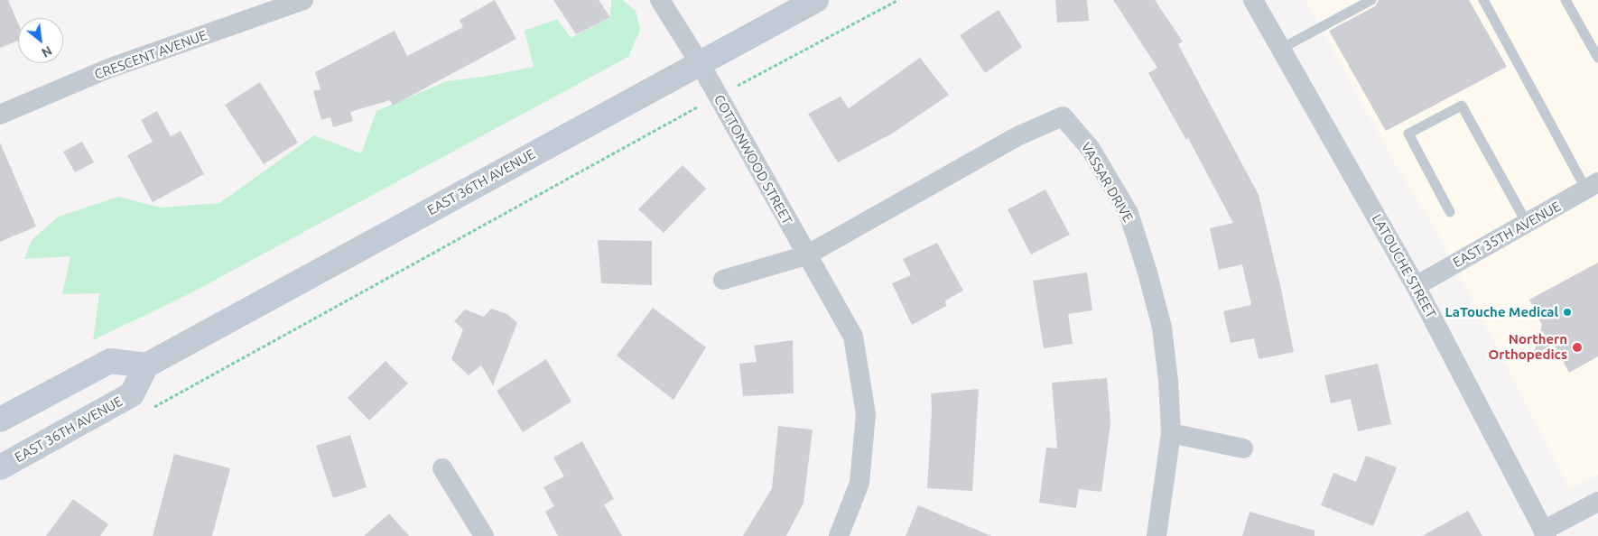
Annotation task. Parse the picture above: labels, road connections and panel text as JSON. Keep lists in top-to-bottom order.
{
  "streets": {
    "main road": ["EAST 36TH AVENUE"],
    "street": [
      "CRESCENT AVENUE",
      "COTTONWOOD STREET",
      "VASSAR DRIVE",
      "EAST 35TH AVENUE",
      "LATOUCHE STREET"
    ]
  },
  "crossings": [
    ["COTTONWOOD STREET", "EAST 36TH AVENUE"],
    ["COTTONWOOD STREET", "VASSAR DRIVE"],
    ["EAST 35TH AVENUE", "LATOUCHE STREET"]
  ],
  "places": ["LaTouche Medical", "Northern Orthopedics"],
  "north": "bottom right"
}
